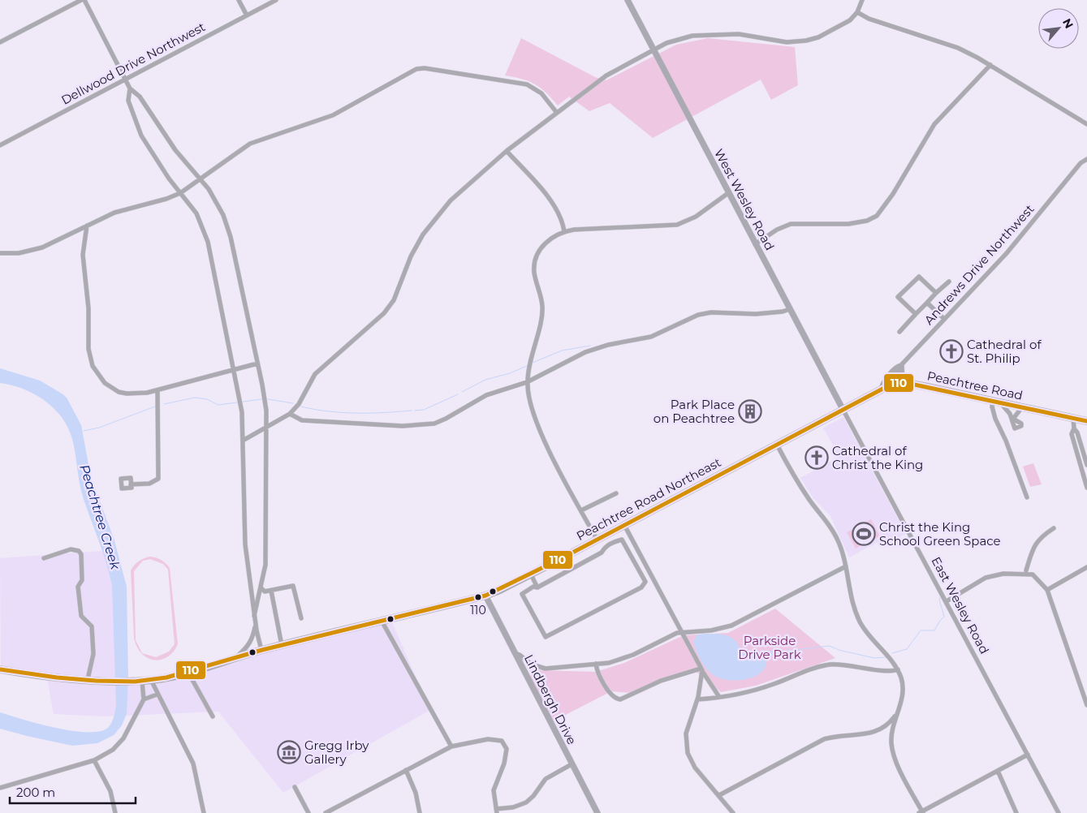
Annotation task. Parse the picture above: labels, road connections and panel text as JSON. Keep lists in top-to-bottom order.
{
  "streets": {
    "highway": ["Peachtree Road", "Peachtree Road Northeast"],
    "street": [
      "Dellwood Drive Northwest",
      "West Wesley Road",
      "Andrews Drive Northwest",
      "East Wesley Road",
      "Lindbergh Drive"
    ]
  },
  "crossings": [
    ["West Wesley Road", "Peachtree Road Northeast"],
    ["West Wesley Road", "East Wesley Road"],
    ["Andrews Drive Northwest", "Peachtree Road"],
    ["Peachtree Road", "Peachtree Road Northeast"],
    ["Peachtree Road Northeast", "East Wesley Road"],
    ["Peachtree Road Northeast", "Lindbergh Drive"]
  ],
  "water": ["Peachtree Creek"],
  "parks": ["Parkside Drive Park"],
  "places": {
    "church": ["Cathedral of St. Philip", "Cathedral of Christ the King"],
    "building": ["Park Place on Peachtree"],
    "sports": ["Christ the King School Green Space"],
    "other": ["110"],
    "museum": ["Gregg Irby Gallery"]
  },
  "lines": ["transit line 110"],
  "scale_bar": "200 m",
  "north": "top right"
}
